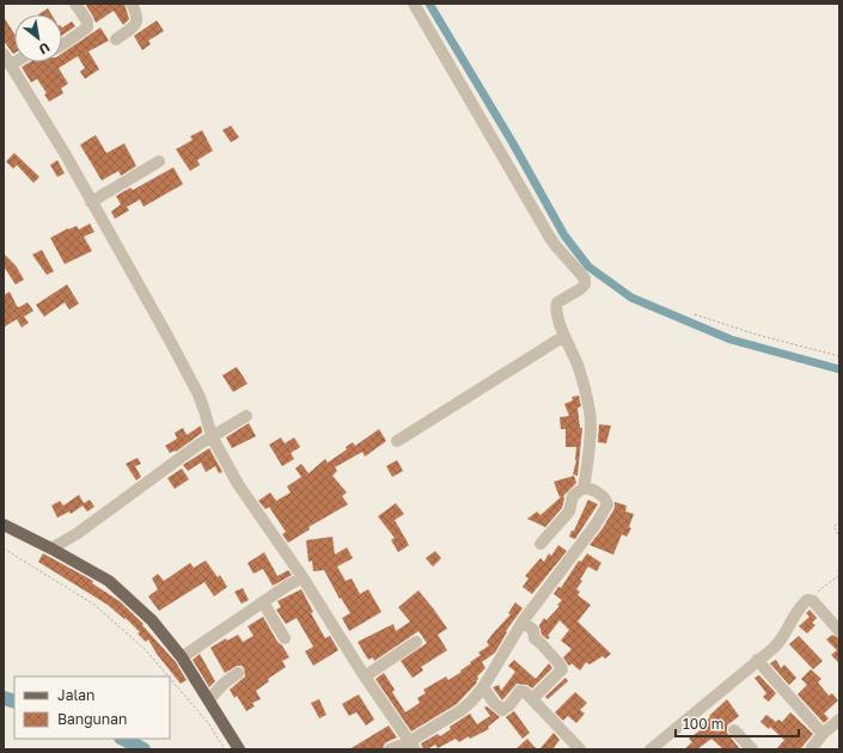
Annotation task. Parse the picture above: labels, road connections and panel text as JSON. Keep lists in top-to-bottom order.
{
  "legend": ["Jalan", "Bangunan"],
  "scale_bar": "100 m",
  "north": "bottom right"
}
